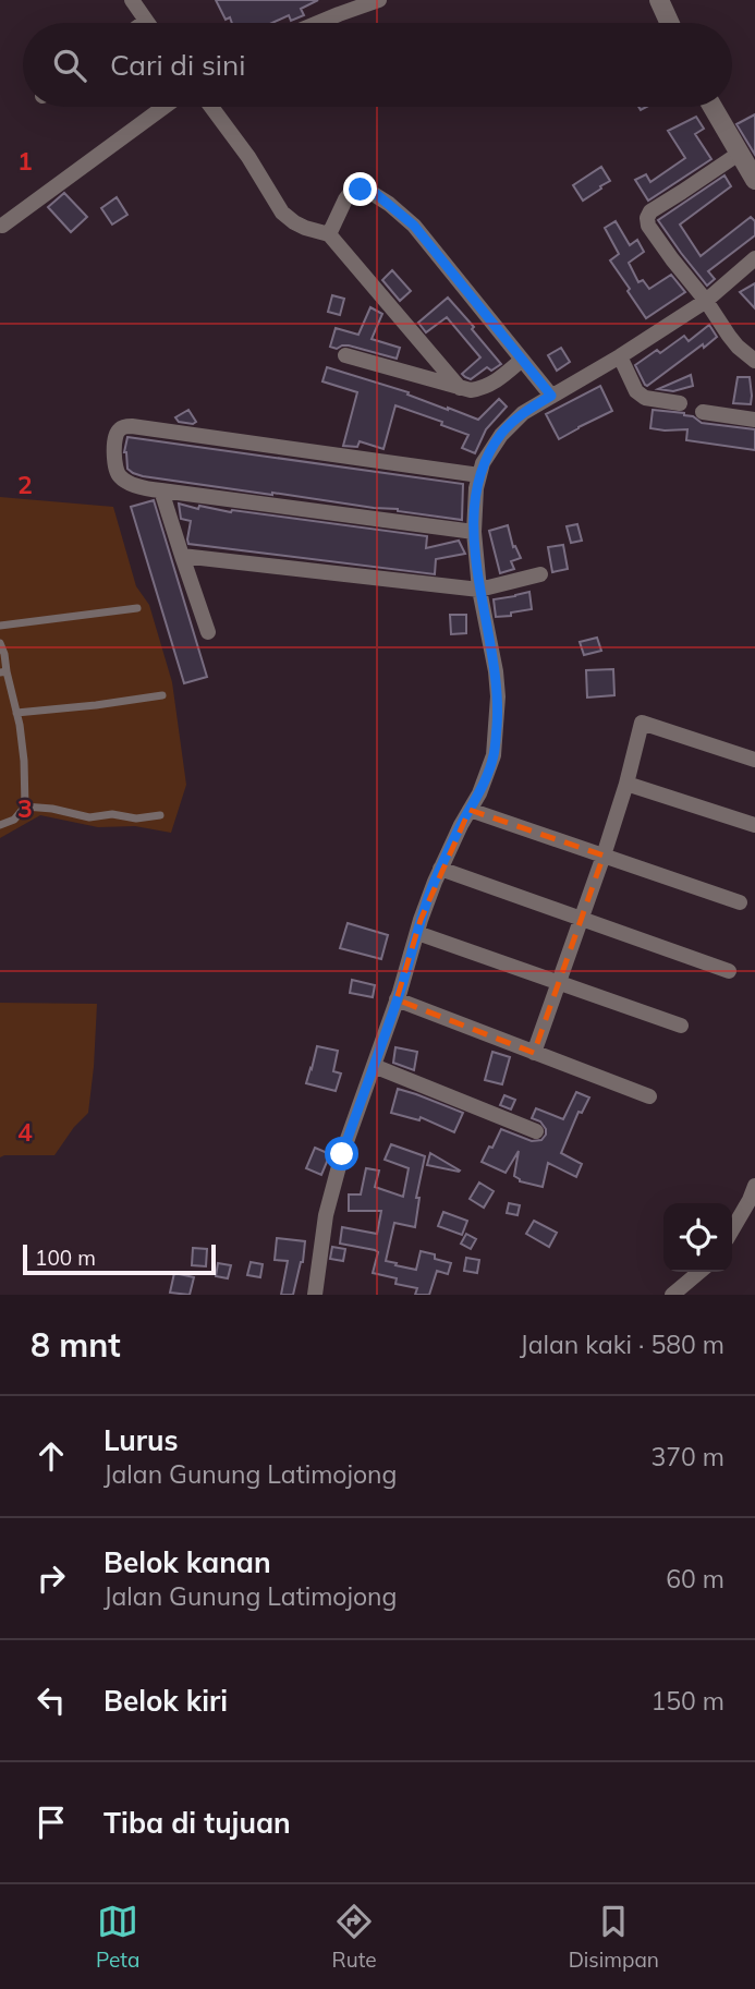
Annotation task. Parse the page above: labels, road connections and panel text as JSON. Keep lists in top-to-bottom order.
{
  "scale_bar": "100 m",
  "page": {
    "search": "Cari di sini",
    "scale": "100 m",
    "heading": ["8 mnt", "Jalan kaki · 580 m"],
    "list": [
      ["Lurus", "Jalan Gunung Latimojong", "370 m"],
      ["Belok kanan", "Jalan Gunung Latimojong", "60 m"],
      ["Belok kiri", "150 m"],
      "Tiba di tujuan"
    ],
    "nav": ["Peta", "Rute", "Disimpan"]
  },
  "grid": {
    "rows": [
      "1",
      "2",
      "3",
      "4"
    ]
  }
}
